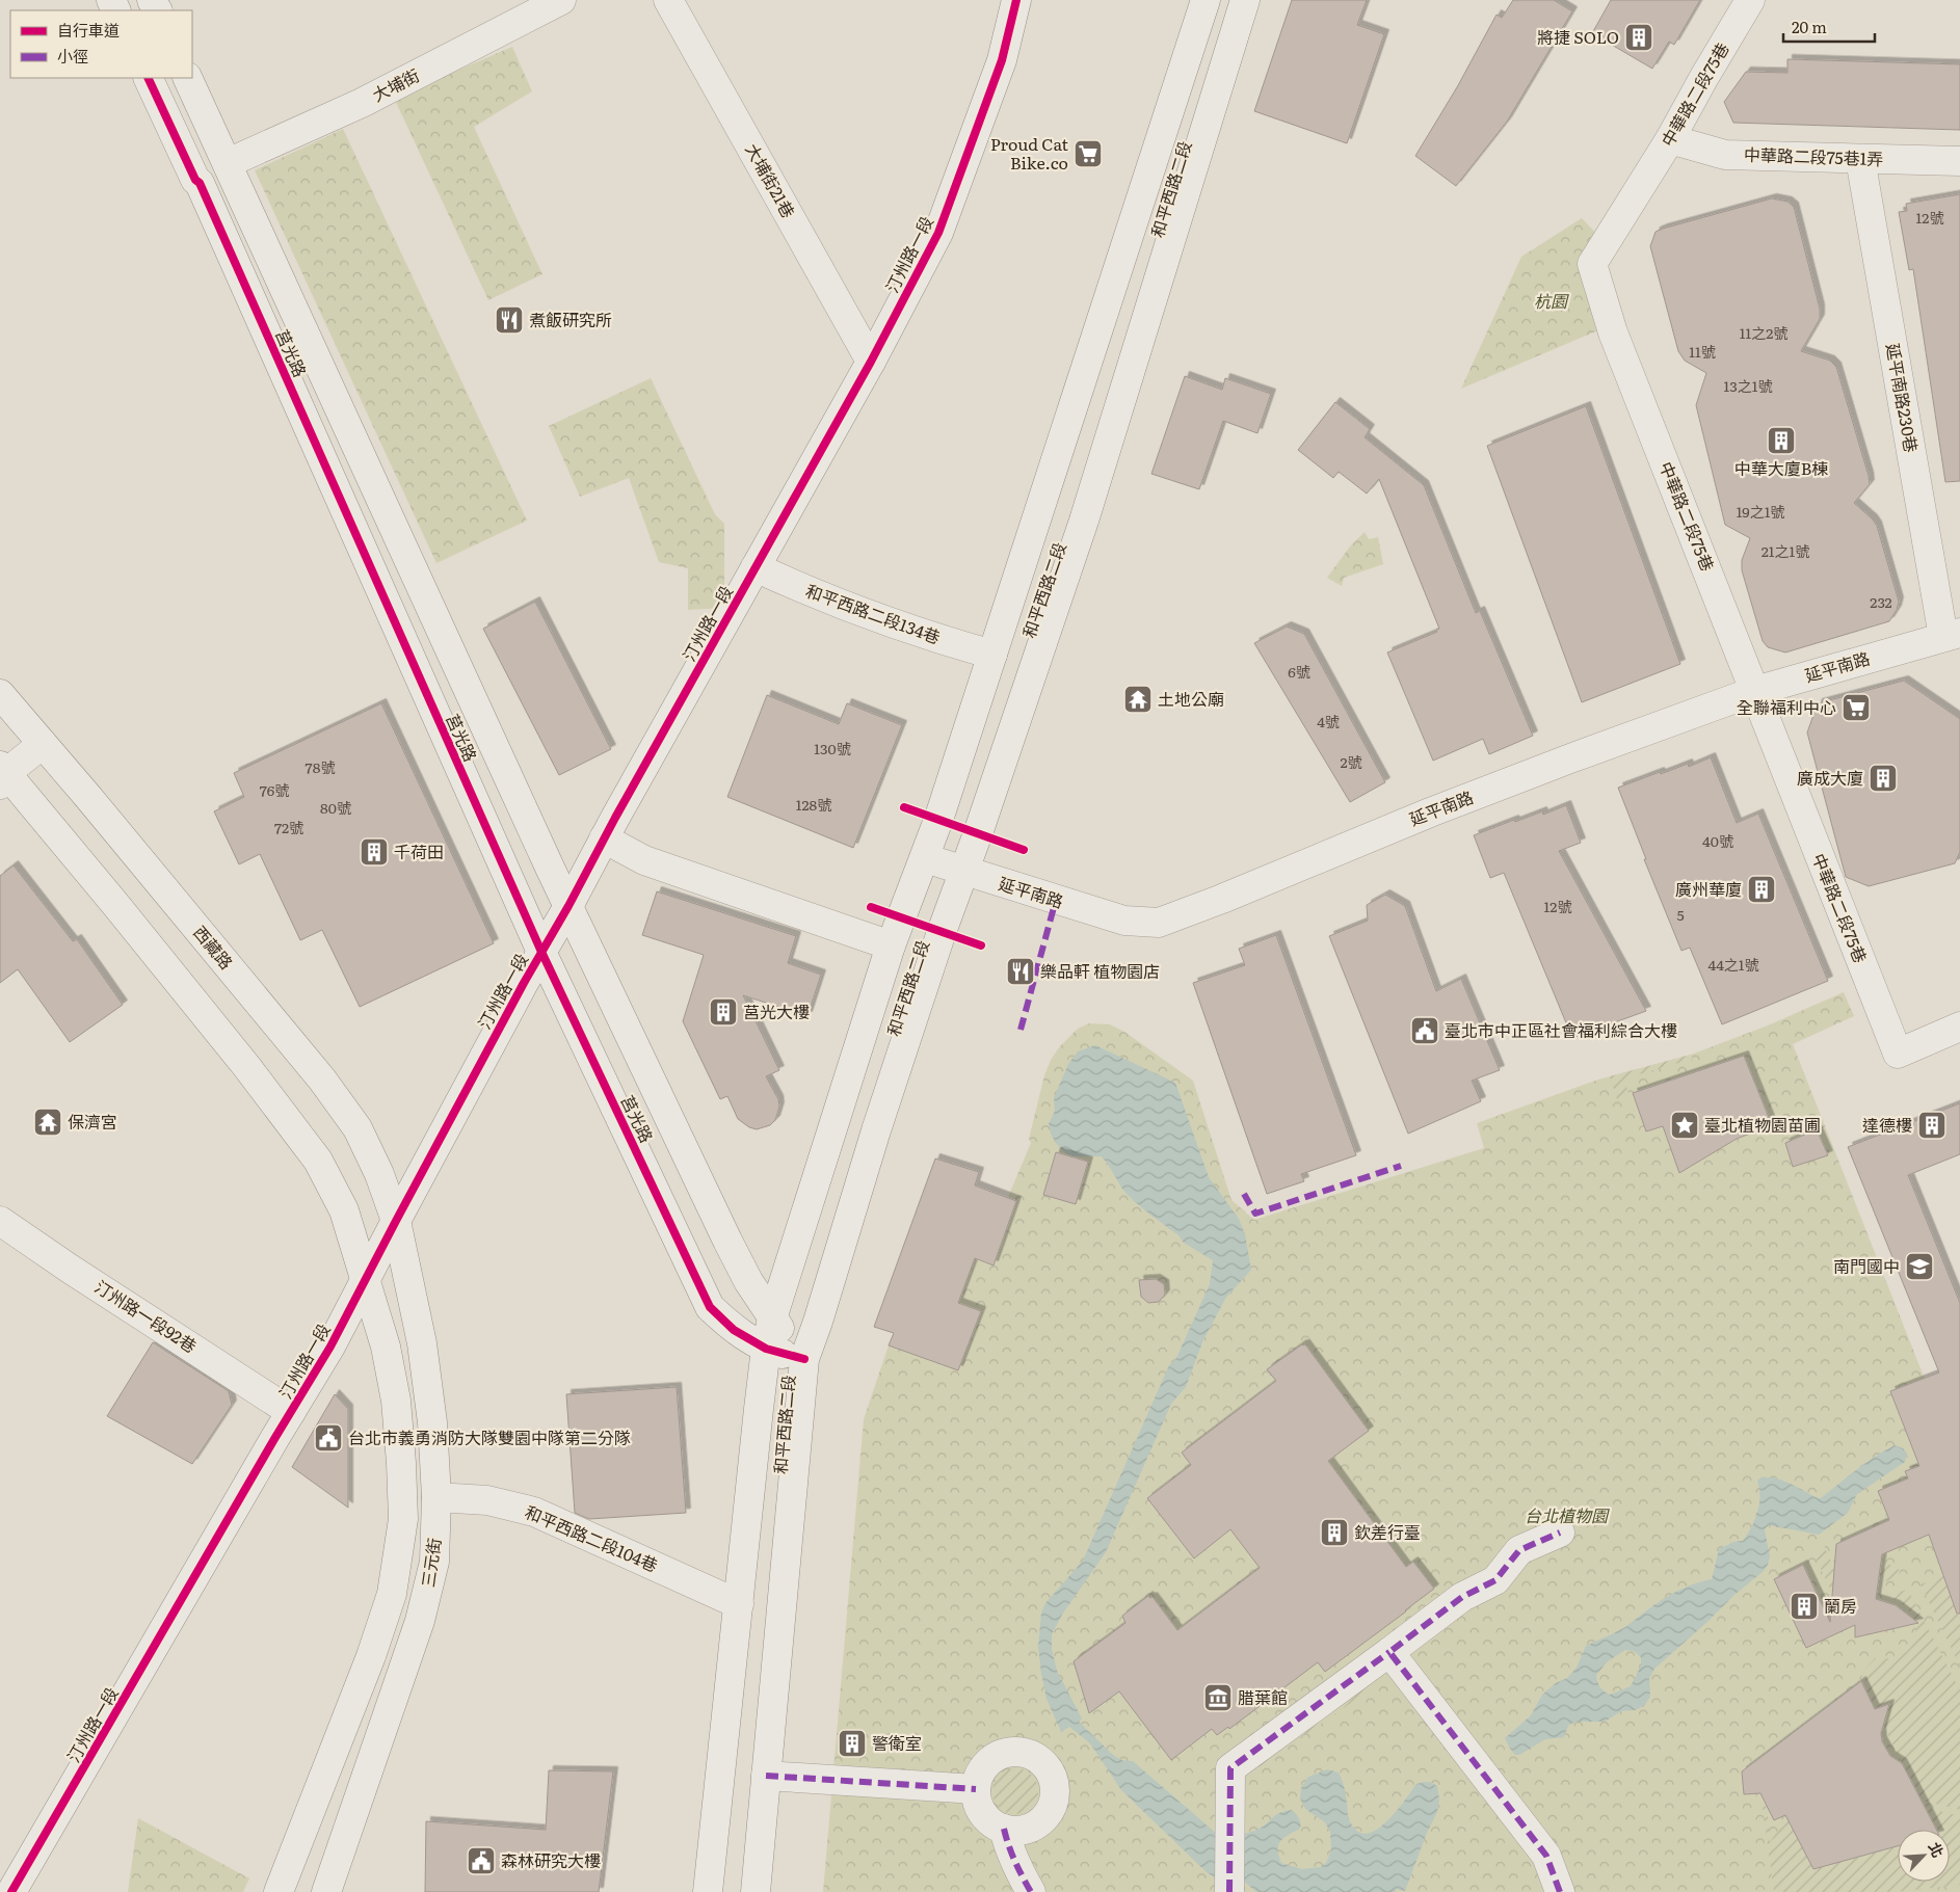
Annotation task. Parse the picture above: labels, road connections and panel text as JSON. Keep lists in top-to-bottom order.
{
  "streets": {
    "street": [
      "大埔街",
      "中華路二段75巷",
      "中華路二段75巷1弄",
      "大埔街21巷",
      "和平西路二段",
      "汀州路一段",
      "莒光路",
      "延平南路230巷",
      "和平西路二段134巷",
      "延平南路",
      "西藏路",
      "汀州路一段92巷",
      "和平西路二段104巷",
      "三元街"
    ]
  },
  "crossings": [
    ["大埔街", "莒光路"],
    ["中華路二段75巷", "中華路二段75巷1弄"],
    ["中華路二段75巷", "延平南路"],
    ["中華路二段75巷1弄", "延平南路230巷"],
    ["大埔街21巷", "汀州路一段"],
    ["和平西路二段", "莒光路"],
    ["和平西路二段", "和平西路二段134巷"],
    ["和平西路二段", "延平南路"],
    ["和平西路二段", "和平西路二段104巷"],
    ["汀州路一段", "莒光路"],
    ["汀州路一段", "和平西路二段134巷"],
    ["汀州路一段", "西藏路"],
    ["汀州路一段", "汀州路一段92巷"],
    ["汀州路一段", "三元街"],
    ["延平南路230巷", "延平南路"],
    ["西藏路", "三元街"],
    ["和平西路二段104巷", "三元街"]
  ],
  "parks": ["杭園", "台北植物園"],
  "places": {
    "building": [
      "將捷 SOLO",
      "中華大廈B棟",
      "廣成大廈",
      "千荷田",
      "廣州華廈",
      "莒光大樓",
      "達德樓",
      "欽差行臺",
      "蘭房",
      "警衛室"
    ],
    "supermarket": ["Proud Cat Bike.co", "全聯福利中心"],
    "restaurant": ["煮飯研究所", "樂品軒 植物園店"],
    "temple": ["土地公廟", "保濟宮"],
    "public building": ["臺北市中正區社會福利綜合大樓", "台北市義勇消防大隊雙園中隊第二分隊", "森林研究大樓"],
    "place": ["臺北植物園苗圃"],
    "school or university": ["南門國中"],
    "museum": ["腊葉館"]
  },
  "house_numbers": [
    "12號",
    "11之2號",
    "11號",
    "13之1號",
    "19之1號",
    "21之1號",
    "232",
    "6號",
    "4號",
    "130號",
    "2號",
    "78號",
    "76號",
    "128號",
    "80號",
    "72號",
    "40號",
    "12號",
    "5",
    "44之1號"
  ],
  "legend": ["自行車道", "小徑"],
  "scale_bar": "20 m",
  "north": "top right"
}
